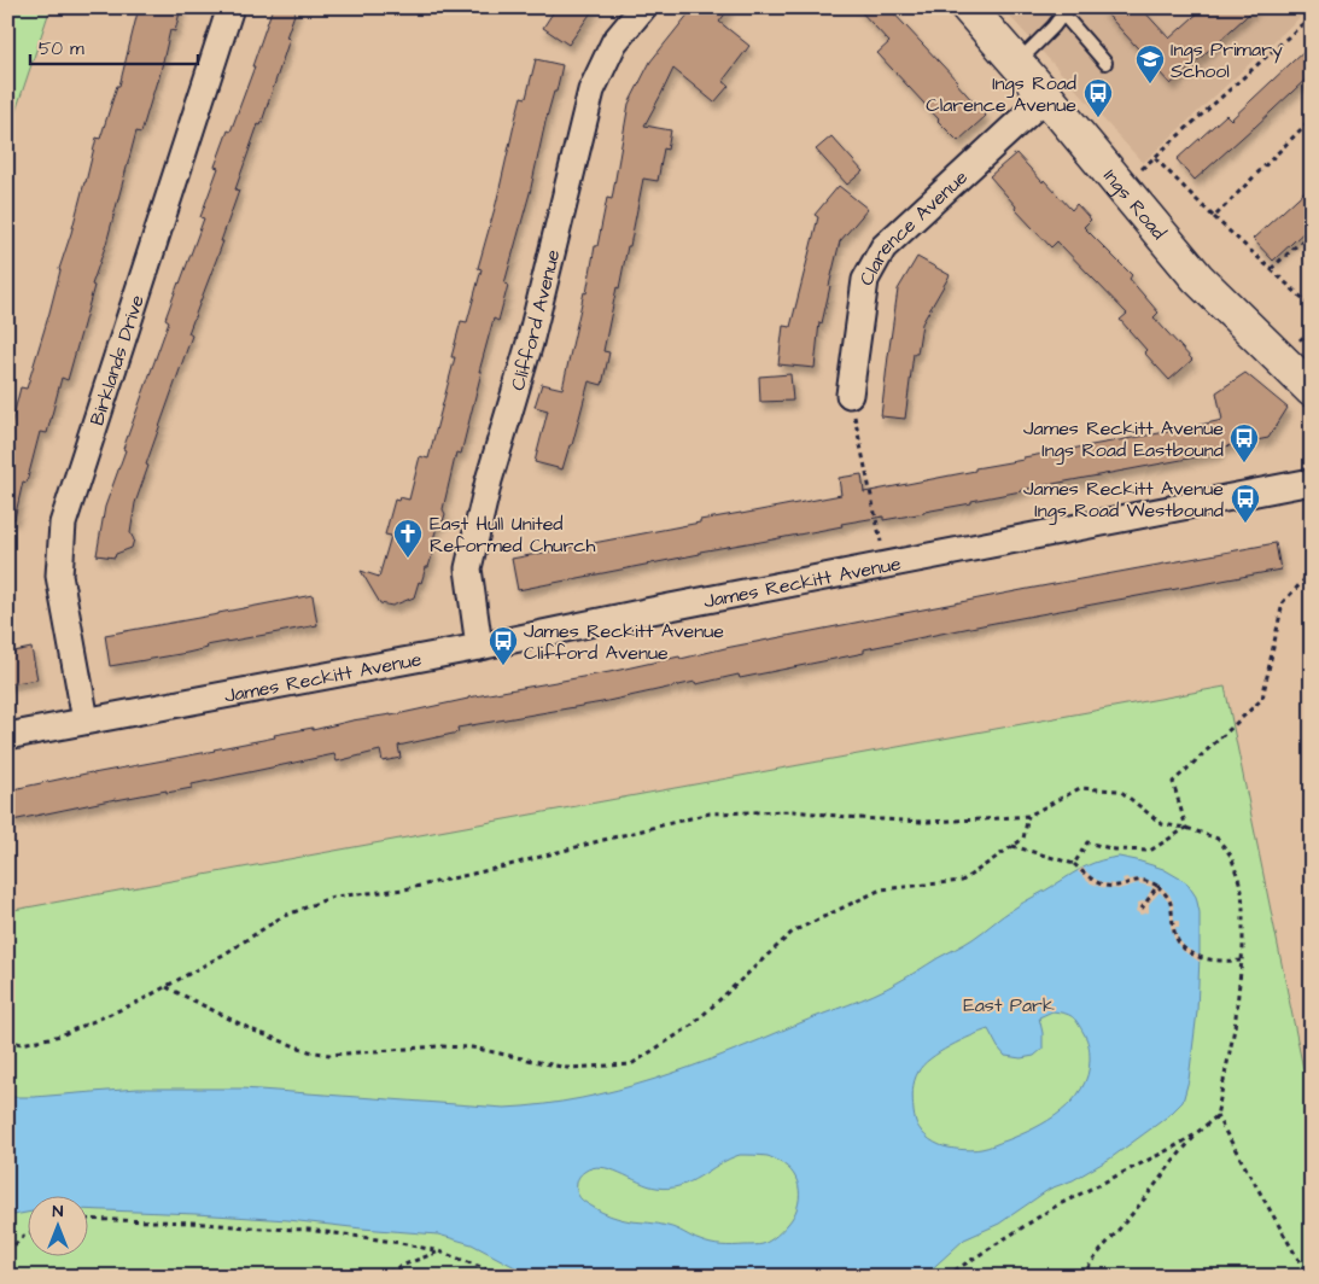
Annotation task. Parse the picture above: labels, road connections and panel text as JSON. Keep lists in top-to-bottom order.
{
  "streets": {
    "street": [
      "Ings Road",
      "Clarence Avenue",
      "Clifford Avenue",
      "Birklands Drive",
      "James Reckitt Avenue"
    ]
  },
  "crossings": [
    ["Ings Road", "Clarence Avenue"],
    ["Clifford Avenue", "James Reckitt Avenue"],
    ["Birklands Drive", "James Reckitt Avenue"]
  ],
  "parks": ["East Park"],
  "places": {
    "school or university": ["Ings Primary School"],
    "bus stop": [
      "Ings Road Clarence Avenue",
      "James Reckitt Avenue Ings Road Eastbound",
      "James Reckitt Avenue Ings Road Westbound",
      "James Reckitt Avenue Clifford Avenue"
    ],
    "church": ["East Hull United Reformed Church"]
  },
  "scale_bar": "50 m",
  "north": "top"
}
